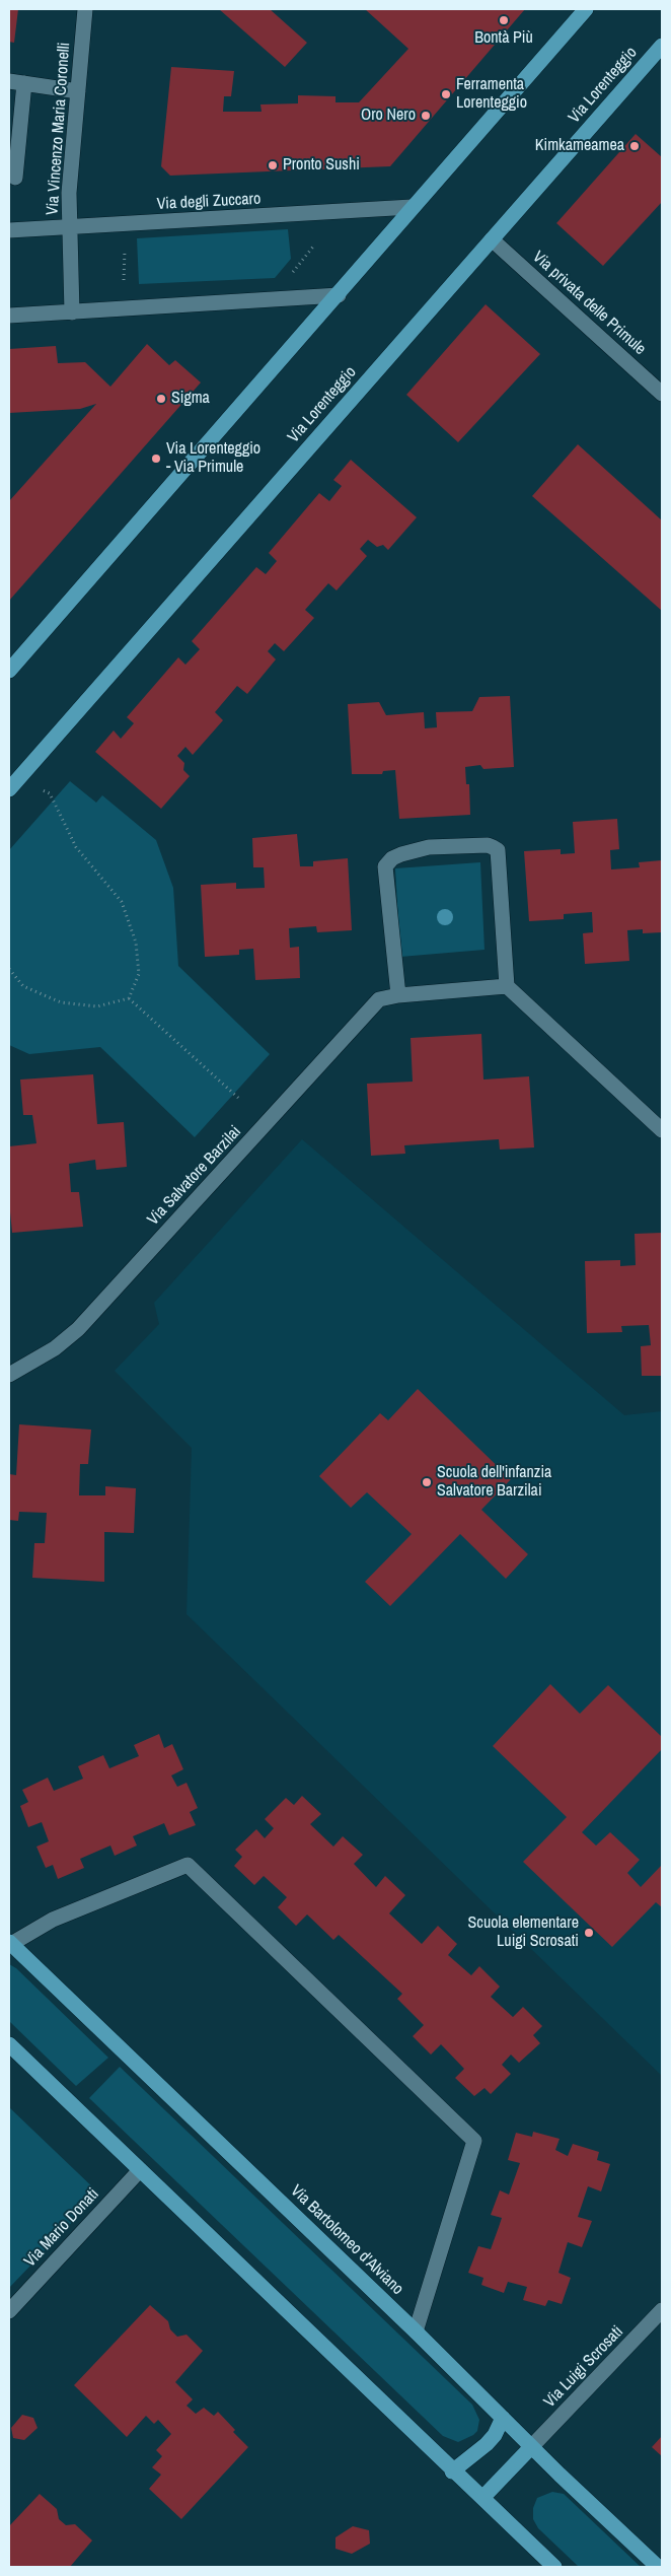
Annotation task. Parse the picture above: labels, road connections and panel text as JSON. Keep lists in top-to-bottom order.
{
  "streets": {
    "main road": ["Via Lorenteggio", "Via Bartolomeo d'Alviano"],
    "street": [
      "Via Vincenzo Maria Coronelli",
      "Via degli Zuccaro",
      "Via privata delle Primule",
      "Via Salvatore Barzilai",
      "Via Mario Donati",
      "Via Luigi Scrosati"
    ]
  },
  "crossings": [
    ["Via Lorenteggio", "Via privata delle Primule"],
    ["Via Vincenzo Maria Coronelli", "Via degli Zuccaro"],
    ["Via Bartolomeo d'Alviano", "Via Luigi Scrosati"]
  ],
  "places": [
    "Bontà Più",
    "Ferramenta Lorenteggio",
    "Oro Nero",
    "Kimkameamea",
    "Pronto Sushi",
    "Sigma",
    "Via Lorenteggio - Via Primule",
    "Scuola dell'infanzia Salvatore Barzilai",
    "Scuola elementare Luigi Scrosati"
  ]
}
